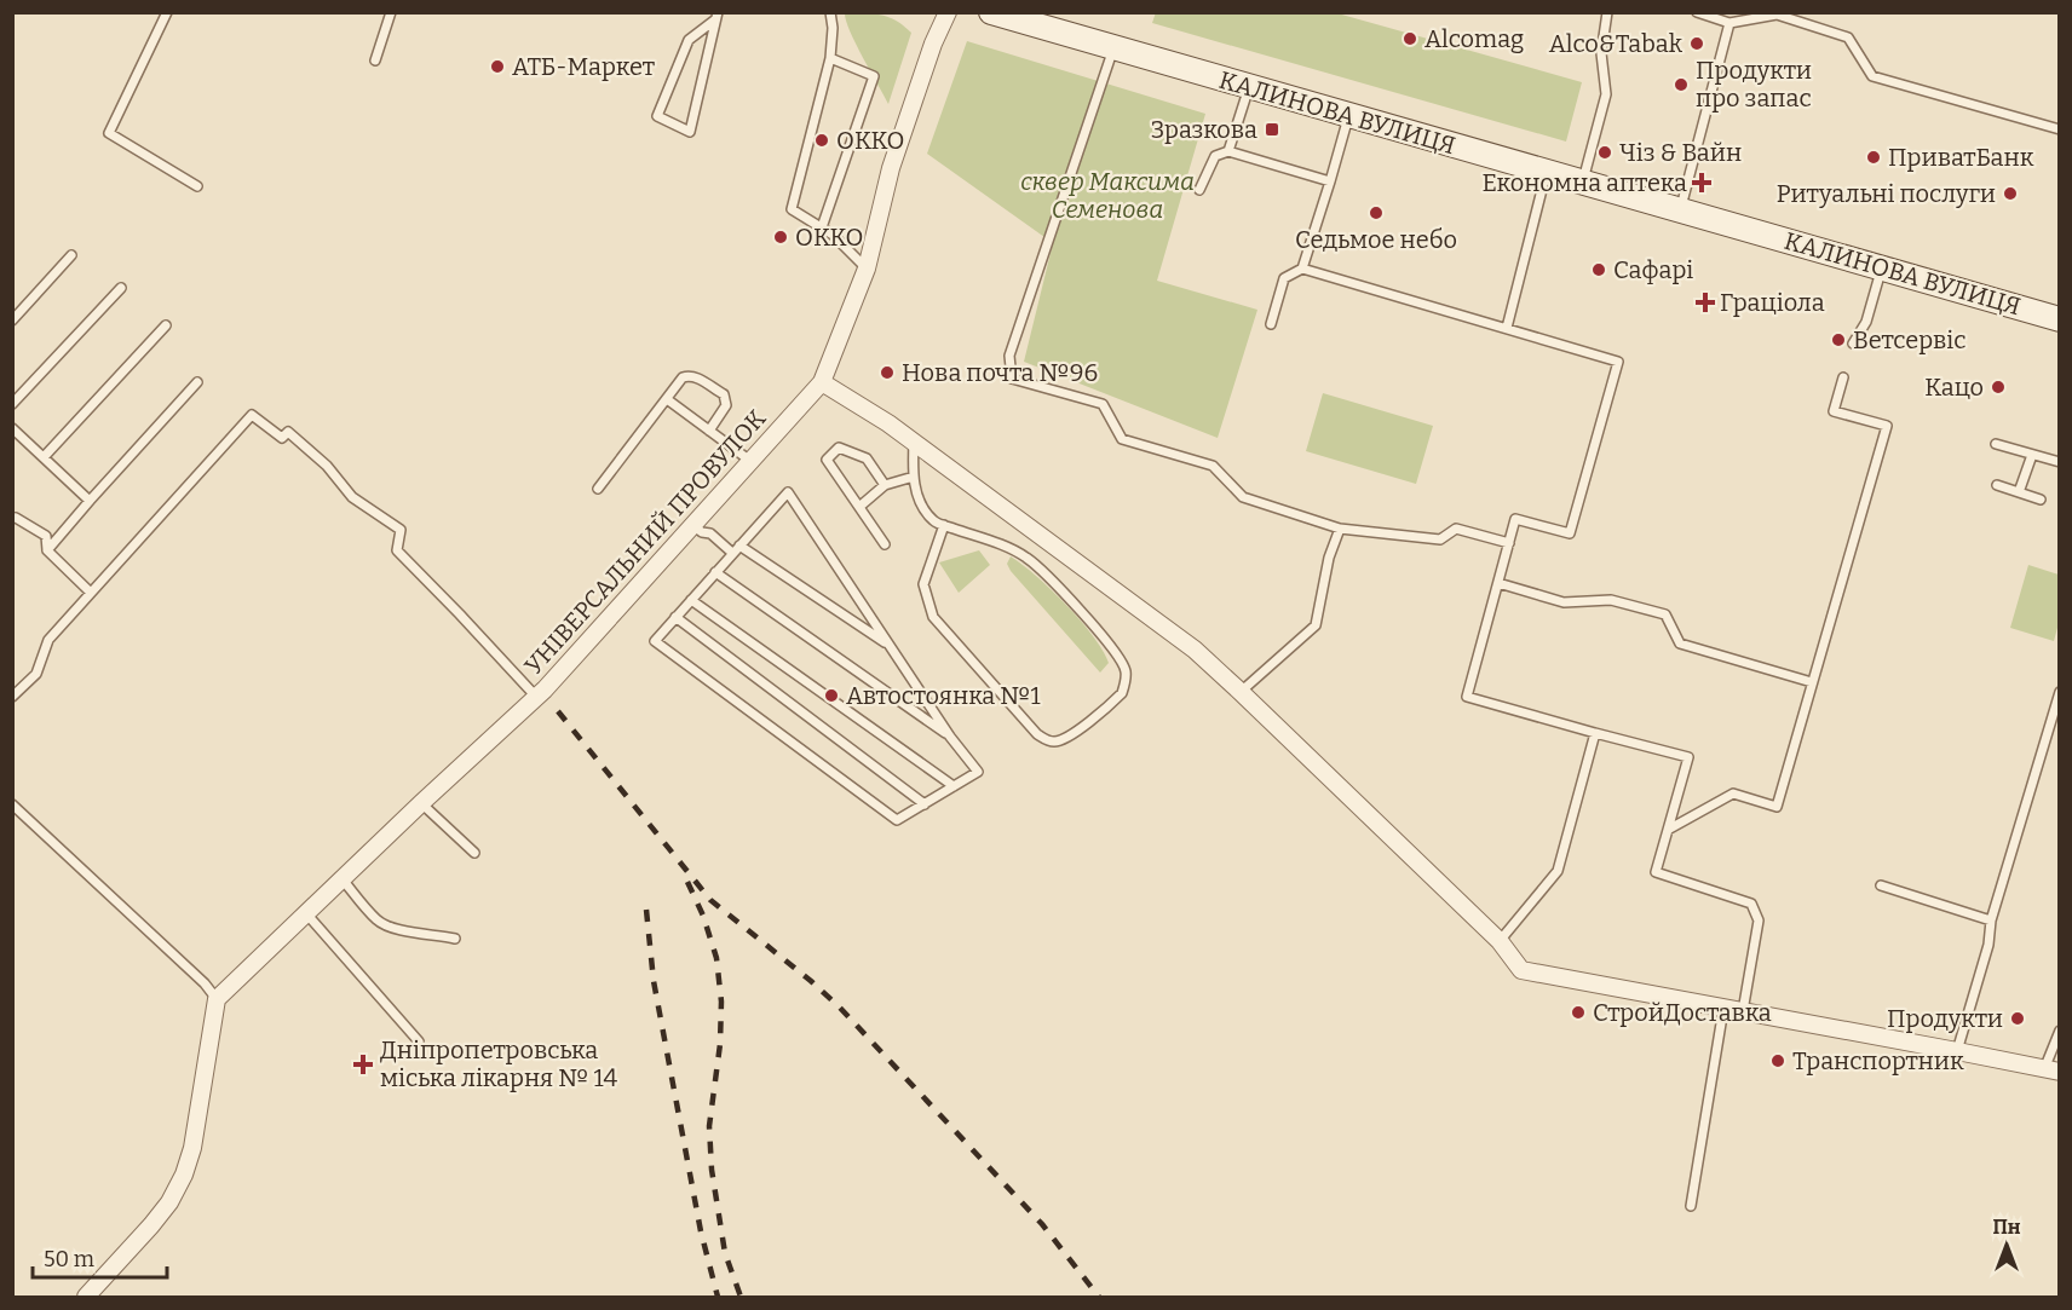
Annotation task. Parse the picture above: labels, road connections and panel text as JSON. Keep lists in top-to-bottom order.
{
  "streets": {
    "main road": ["КАЛИНОВА ВУЛИЦЯ"],
    "street": ["УНІВЕРСАЛЬНИЙ ПРОВУЛОК"]
  },
  "parks": ["сквер Максима Семенова"],
  "places": {
    "other": [
      "Alcomag",
      "Alco&Tabak",
      "АТБ-Маркет",
      "Продукти про запас",
      "ОККО",
      "Чіз & Вайн",
      "ПриватБанк",
      "Ритуальні послуги",
      "Седьмое небо",
      "OKKO",
      "Сафарі",
      "Ветсервіс",
      "Нова почта №96",
      "Кацо",
      "Автостоянка №1",
      "СтройДоставка",
      "Продукти",
      "Транспортник"
    ],
    "transit": ["Зразкова"],
    "health": ["Економна аптека", "Граціола", "Дніпропетровська міська лікарня № 14"]
  },
  "scale_bar": "50 m",
  "north": "top"
}
